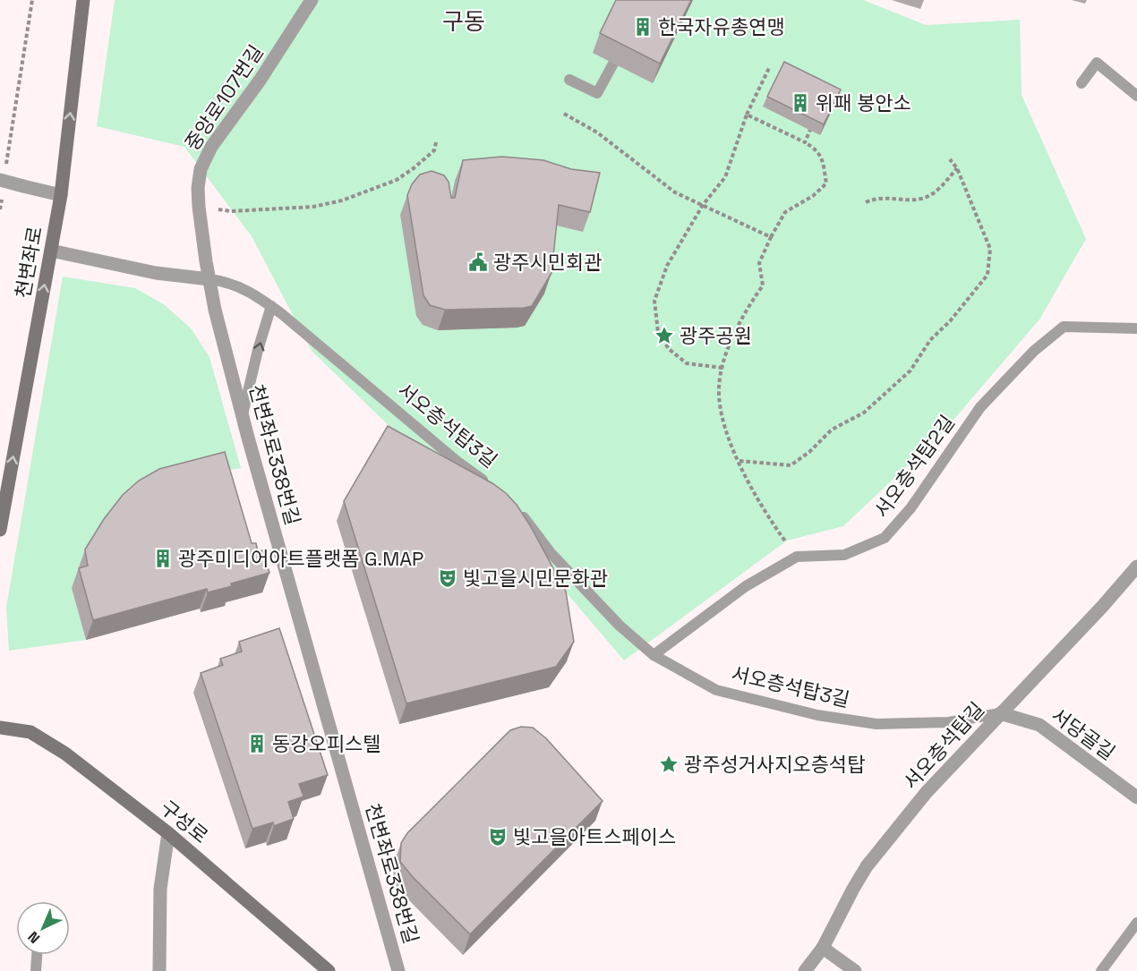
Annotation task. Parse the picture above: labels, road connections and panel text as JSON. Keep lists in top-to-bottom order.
{
  "streets": {
    "street": [
      "중앙로107번길",
      "천변좌로",
      "서오층석탑3길",
      "천변좌로338번길",
      "서당골길",
      "서오층석탑길",
      "구성로"
    ],
    "lane": ["서오층석탑2길"]
  },
  "crossings": [
    ["중앙로107번길", "천변좌로338번길"],
    ["천변좌로", "서오층석탑3길"],
    ["서오층석탑3길", "천변좌로338번길"],
    ["서오층석탑3길", "서오층석탑2길"],
    ["서오층석탑3길", "서당골길"],
    ["서오층석탑3길", "서오층석탑길"],
    ["서당골길", "서오층석탑길"]
  ],
  "one_way": ["천변좌로"],
  "districts": ["구동"],
  "places": {
    "building": [
      "한국자유총연맹",
      "위패 봉안소",
      "광주미디어아트플랫폼 G.MAP",
      "동강오피스텔"
    ],
    "public building": ["광주시민회관"],
    "place": ["광주공원", "광주성거사지오층석탑"],
    "theatre": ["빛고을시민문화관", "빛고을아트스페이스"]
  },
  "north": "bottom left"
}
